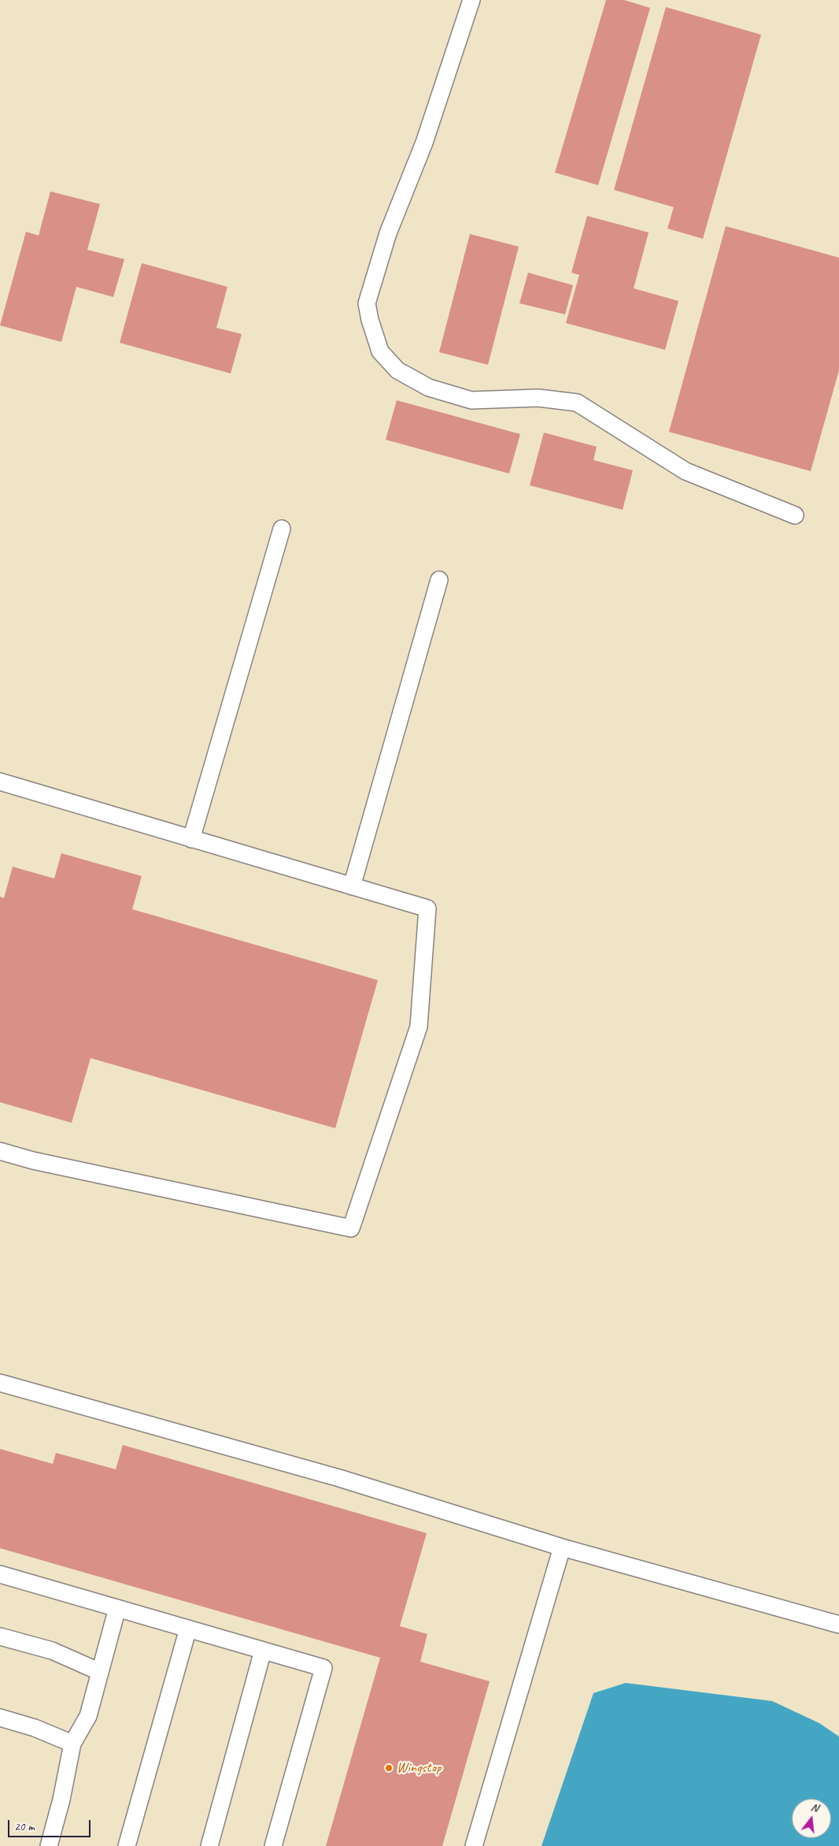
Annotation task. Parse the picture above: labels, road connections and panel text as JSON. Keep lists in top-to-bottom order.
{
  "places": ["Wingstop"],
  "scale_bar": "20 m",
  "north": "top"
}
